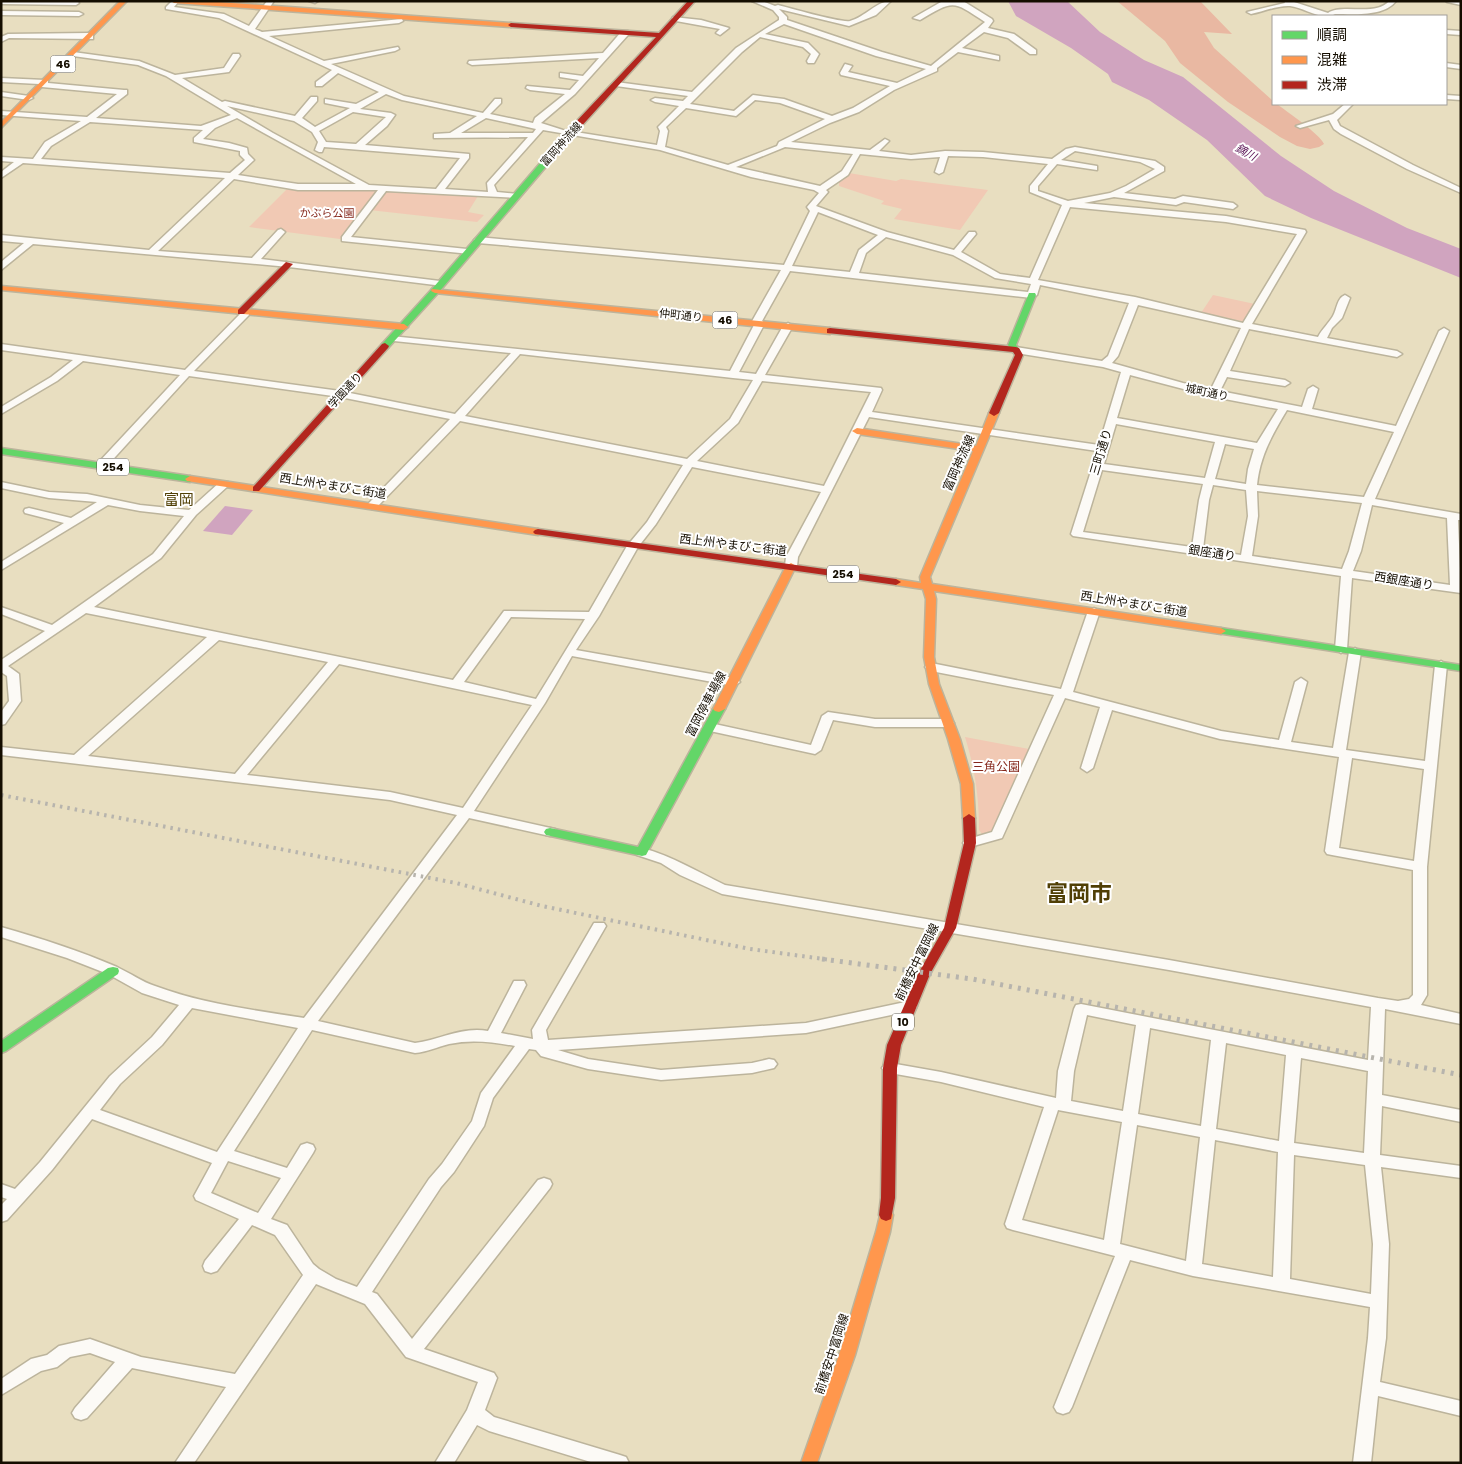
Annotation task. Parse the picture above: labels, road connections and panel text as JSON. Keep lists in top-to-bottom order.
{
  "streets": {
    "main road": [
      "46",
      "富岡神流線",
      "仲町通り",
      "学園通り",
      "254",
      "西上州やまびこ街道",
      "富岡停車場線",
      "前橋安中富岡線",
      "10"
    ],
    "street": [
      "城町通り",
      "三町通り",
      "銀座通り",
      "西銀座通り"
    ]
  },
  "crossings": [
    ["富岡神流線", "仲町通り"],
    ["富岡神流線", "学園通り"],
    ["富岡神流線", "城町通り"],
    ["富岡神流線", "西上州やまびこ街道"],
    ["富岡神流線", "前橋安中富岡線"],
    ["仲町通り", "学園通り"],
    ["仲町通り", "城町通り"],
    ["学園通り", "西上州やまびこ街道"],
    ["城町通り", "三町通り"],
    ["三町通り", "銀座通り"],
    ["西上州やまびこ街道", "富岡停車場線"],
    ["西上州やまびこ街道", "前橋安中富岡線"],
    ["銀座通り", "西銀座通り"]
  ],
  "districts": ["富岡", "富岡市"],
  "water": ["鏑川"],
  "parks": ["かぶら公園", "三角公園"],
  "legend": ["順調", "混雑", "渋滞"]
}
